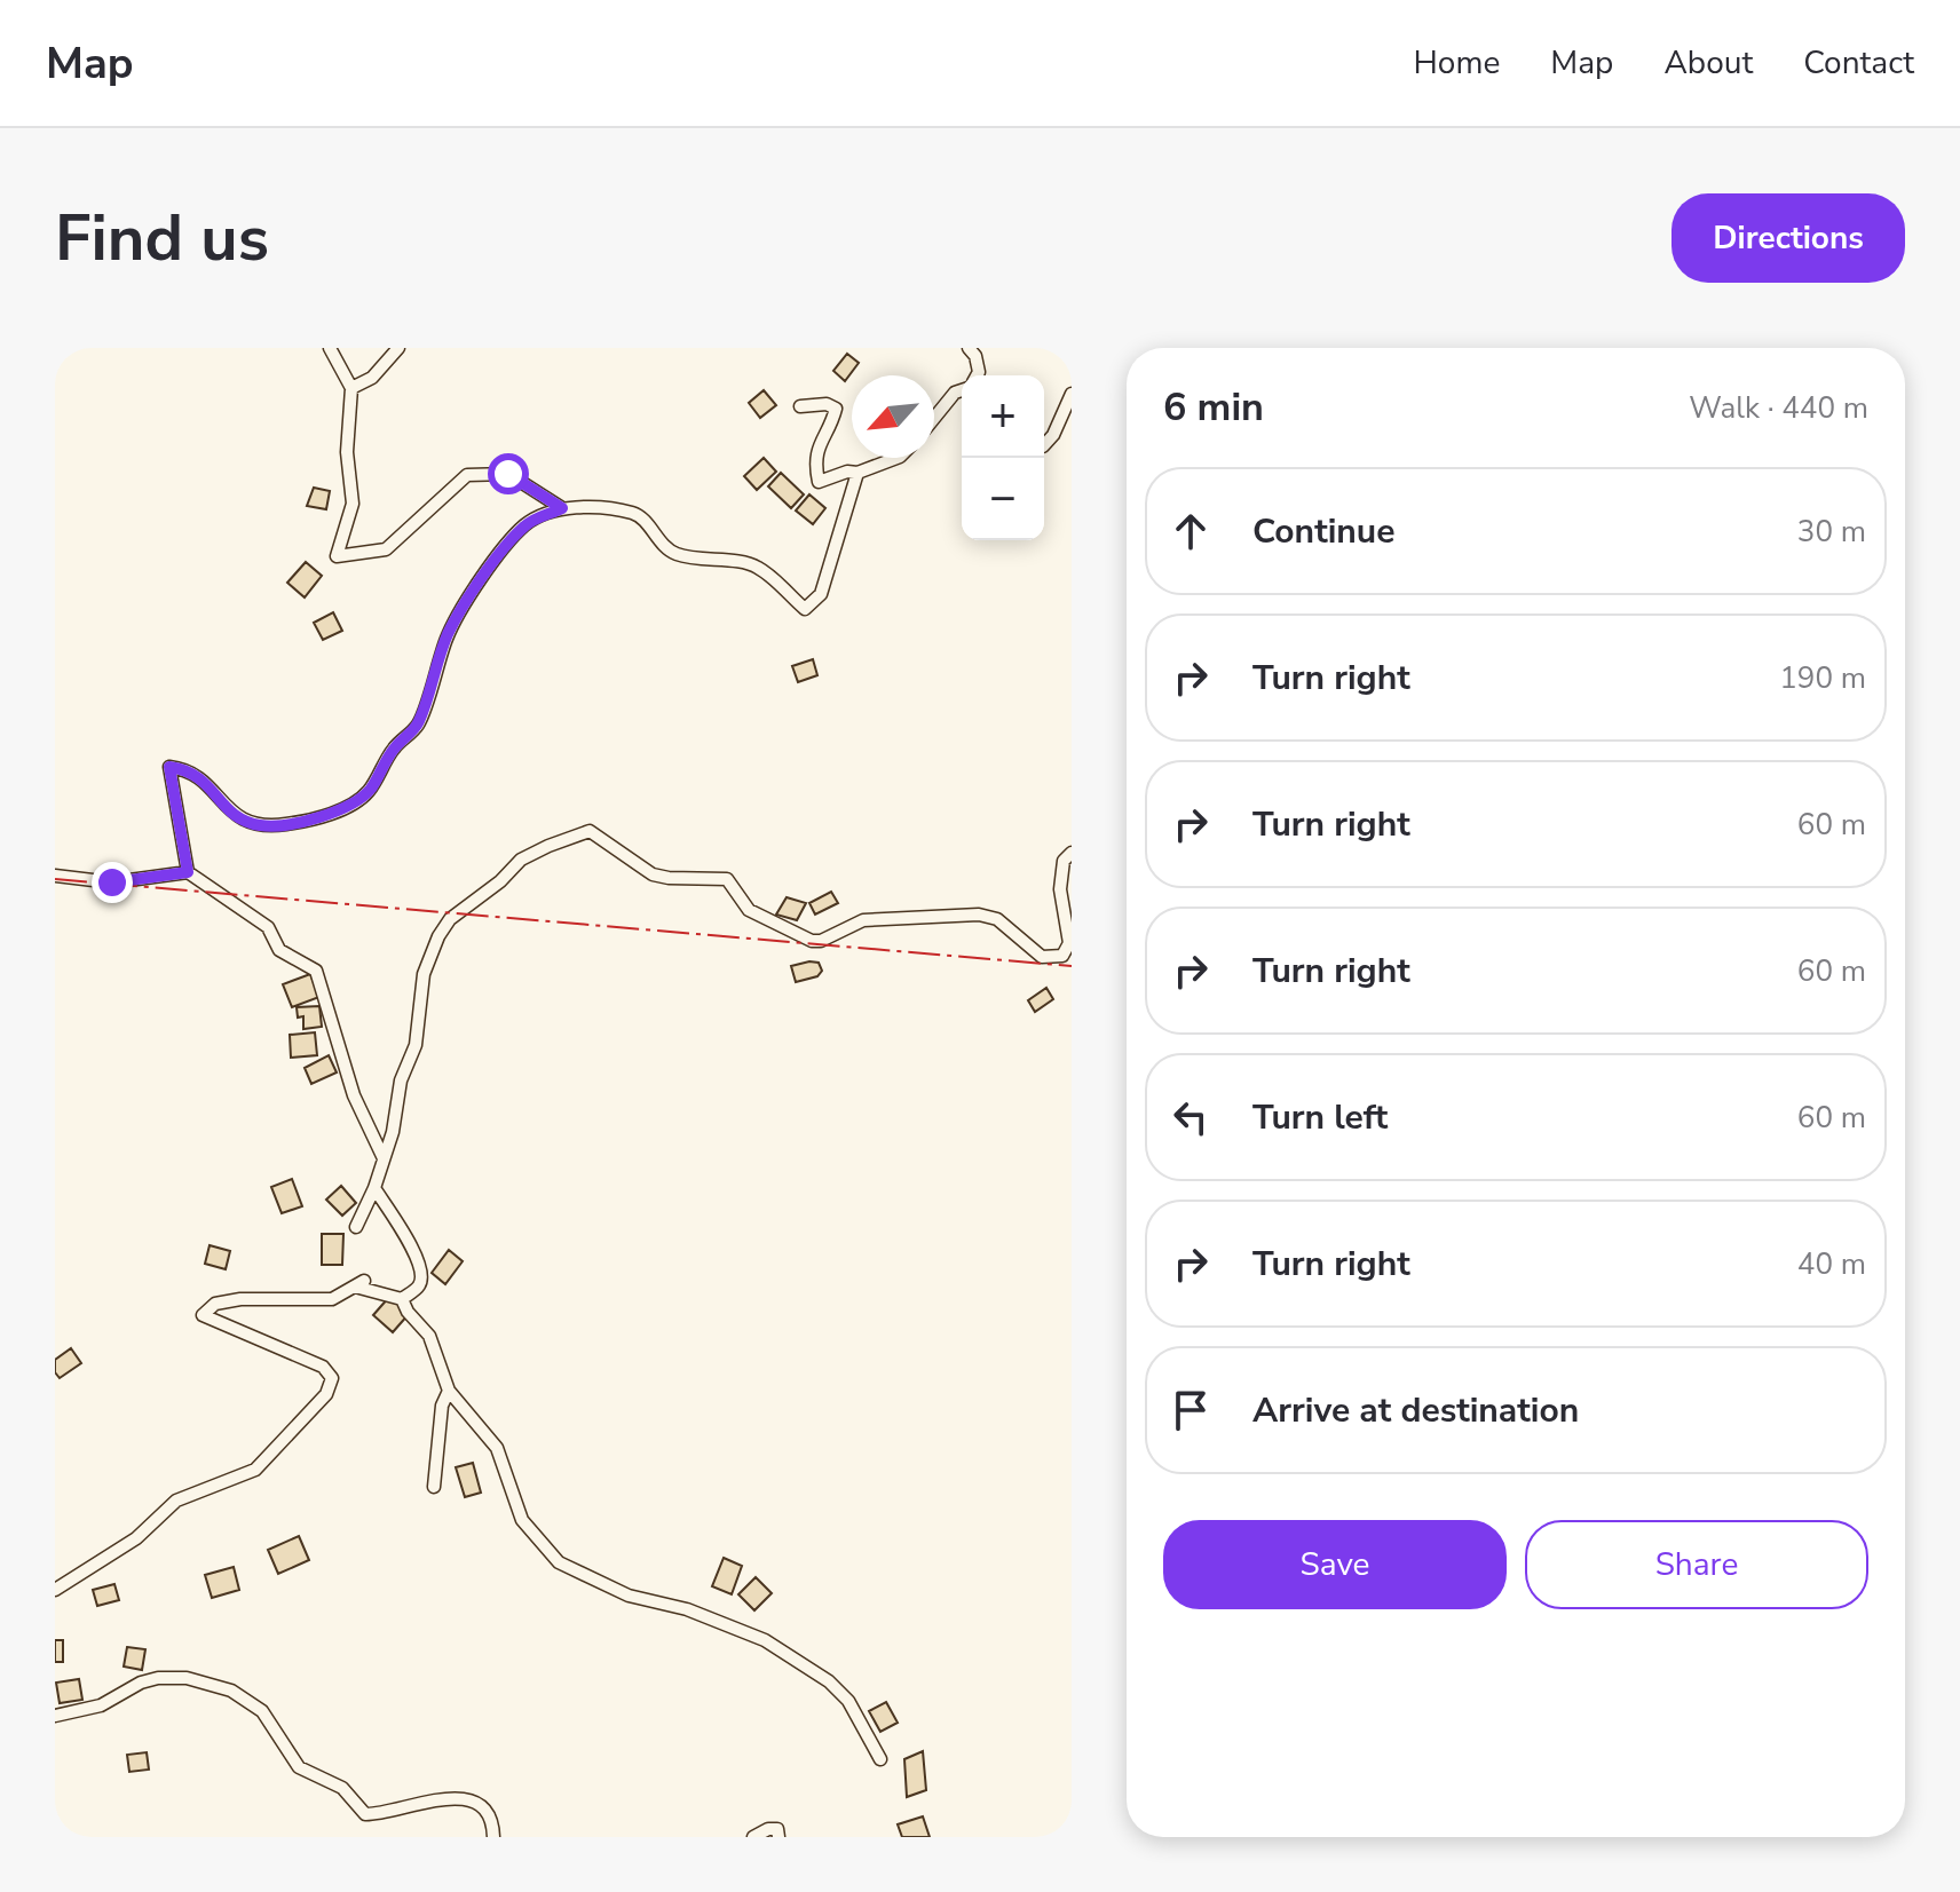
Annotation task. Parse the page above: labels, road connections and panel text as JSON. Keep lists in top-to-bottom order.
{
  "north": "bottom left",
  "page": {
    "header": "Map",
    "nav": [
      "Home",
      "Map",
      "About",
      "Contact"
    ],
    "buttons": [
      "Directions",
      ["Save", "Share"]
    ],
    "title": "Find us",
    "heading": ["6 min", "Walk · 440 m"],
    "map_buttons": ["+", "−"],
    "list": [
      ["Continue", "30 m"],
      ["Turn right", "190 m"],
      ["Turn right", "60 m"],
      ["Turn right", "60 m"],
      ["Turn left", "60 m"],
      ["Turn right", "40 m"],
      "Arrive at destination"
    ]
  }
}
